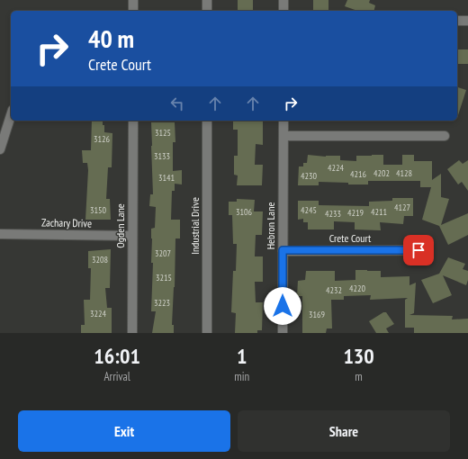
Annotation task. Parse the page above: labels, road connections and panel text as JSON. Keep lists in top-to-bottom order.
{
  "streets": {
    "street": [
      "Zachary Drive",
      "Ogden Lane",
      "Industrial Drive",
      "Hebron Lane",
      "Crete Court"
    ]
  },
  "crossings": [
    ["Zachary Drive", "Ogden Lane"],
    ["Hebron Lane", "Crete Court"]
  ],
  "house_numbers": [
    "3125",
    "3126",
    "3133",
    "4224",
    "4202",
    "4128",
    "4216",
    "4230",
    "3141",
    "4127",
    "3150",
    "4245",
    "3106",
    "4211",
    "4219",
    "4233",
    "3207",
    "3208",
    "3215",
    "4220",
    "4232",
    "3223",
    "3224",
    "3169"
  ],
  "page": {
    "turn": ["40 m", "Crete Court"],
    "eta": [
      "16:01",
      "Arrival",
      "1",
      "min",
      "130",
      "m"
    ],
    "buttons": ["Exit", "Share"]
  }
}
